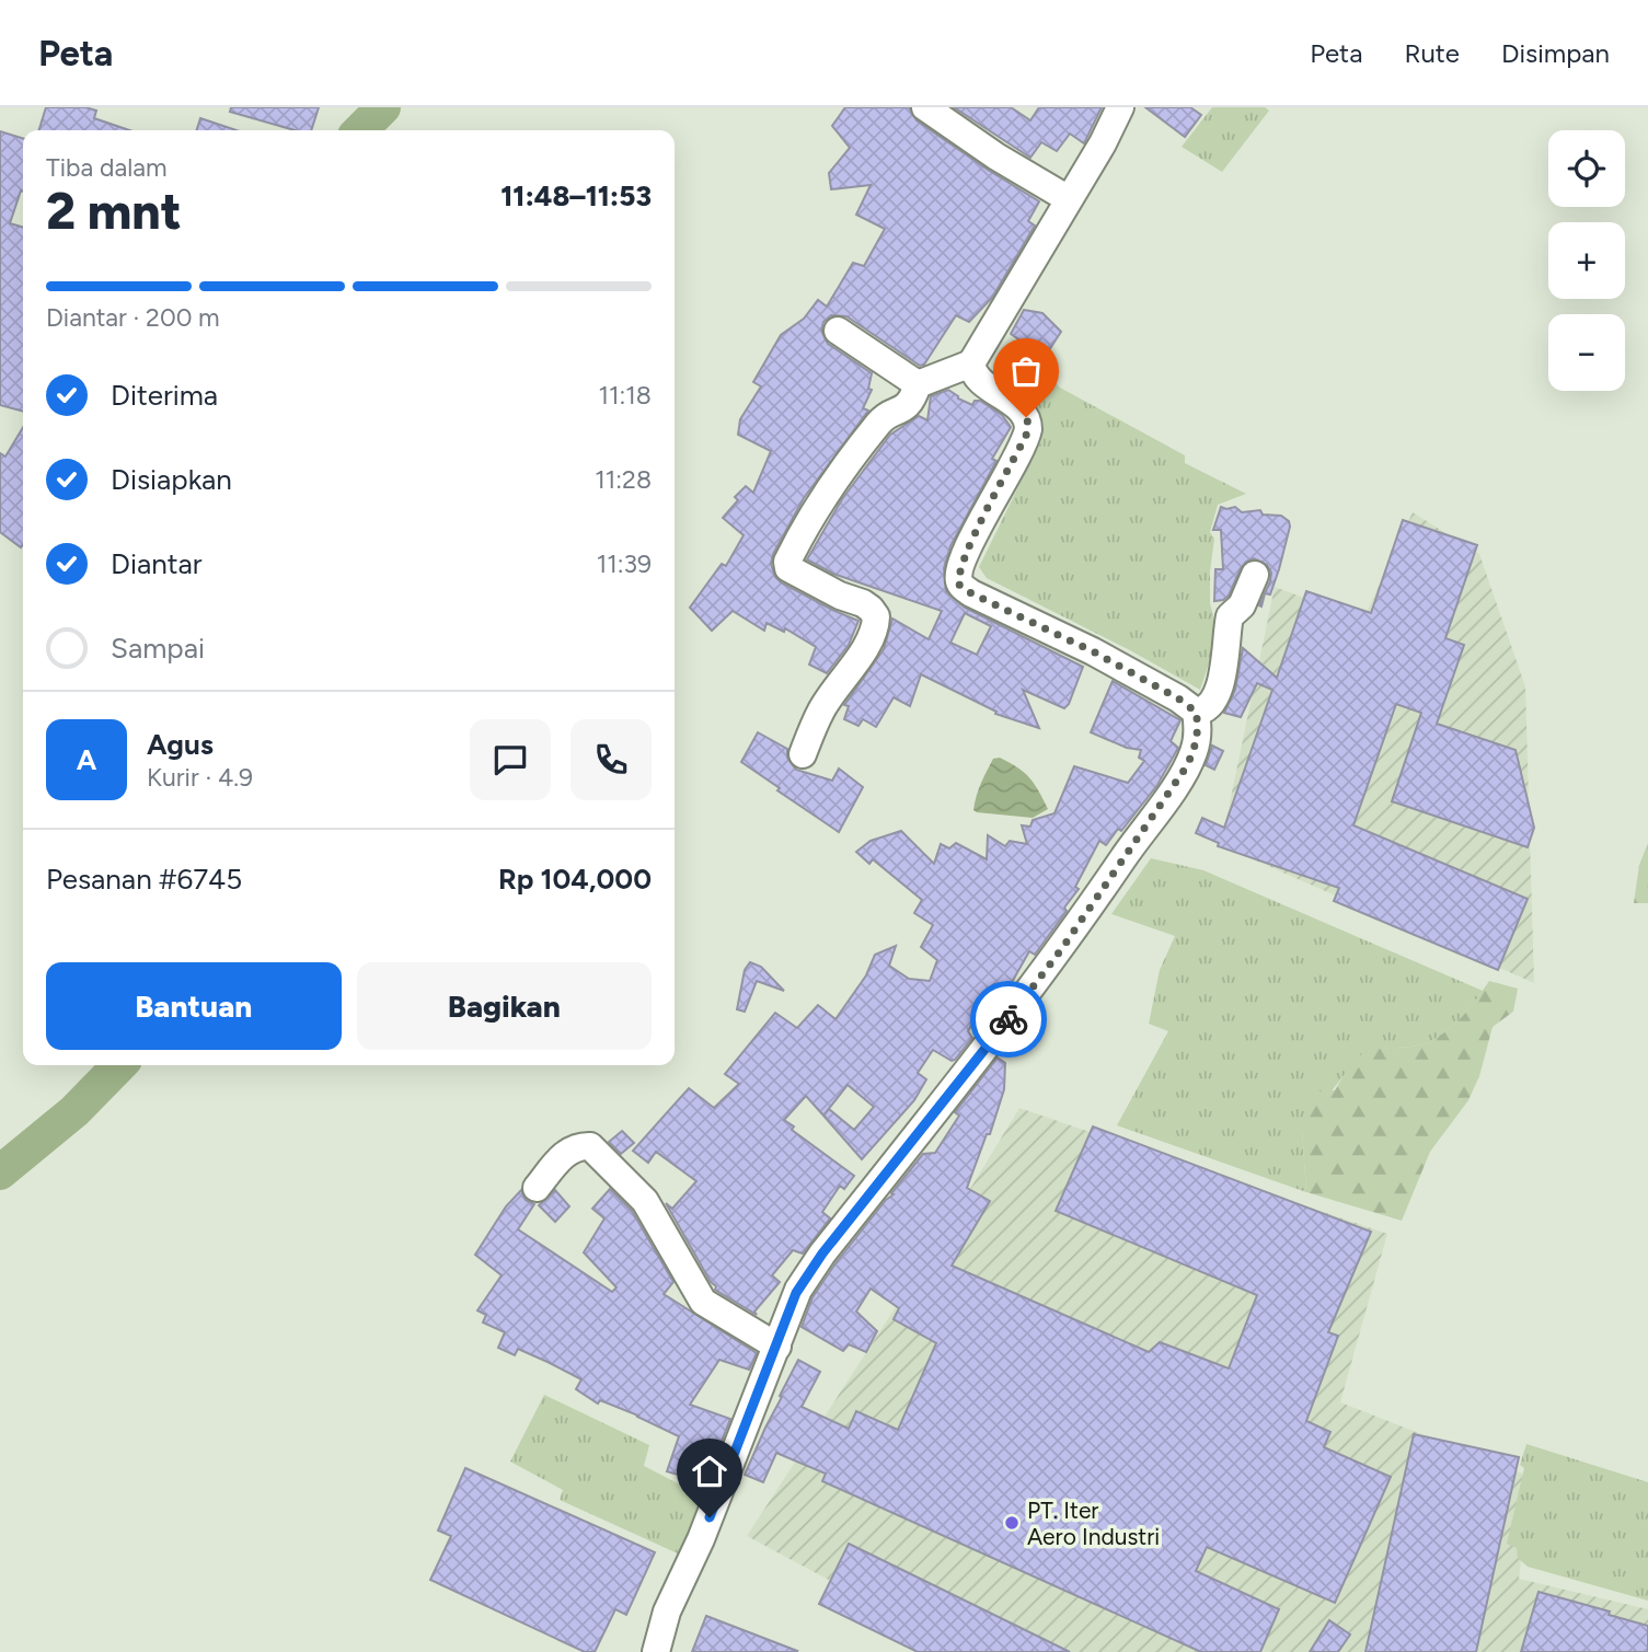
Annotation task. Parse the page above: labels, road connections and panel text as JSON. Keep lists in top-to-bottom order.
{
  "places": ["PT. Iter Aero Industri"],
  "page": {
    "header": "Peta",
    "nav": ["Peta", "Rute", "Disimpan"],
    "map_buttons": ["+", "−"],
    "heading": ["2 mnt", "Tiba dalam", "11:48–11:53"],
    "panel": [
      "Agus",
      "Kurir · 4.9",
      "Pesanan #6745",
      "Rp 104,000"
    ],
    "bar": "Diantar · 200 m",
    "list": [
      ["Diterima", "11:18"],
      ["Disiapkan", "11:28"],
      ["Diantar", "11:39"],
      "Sampai"
    ],
    "round": "A",
    "buttons": ["Bantuan", "Bagikan"]
  }
}
